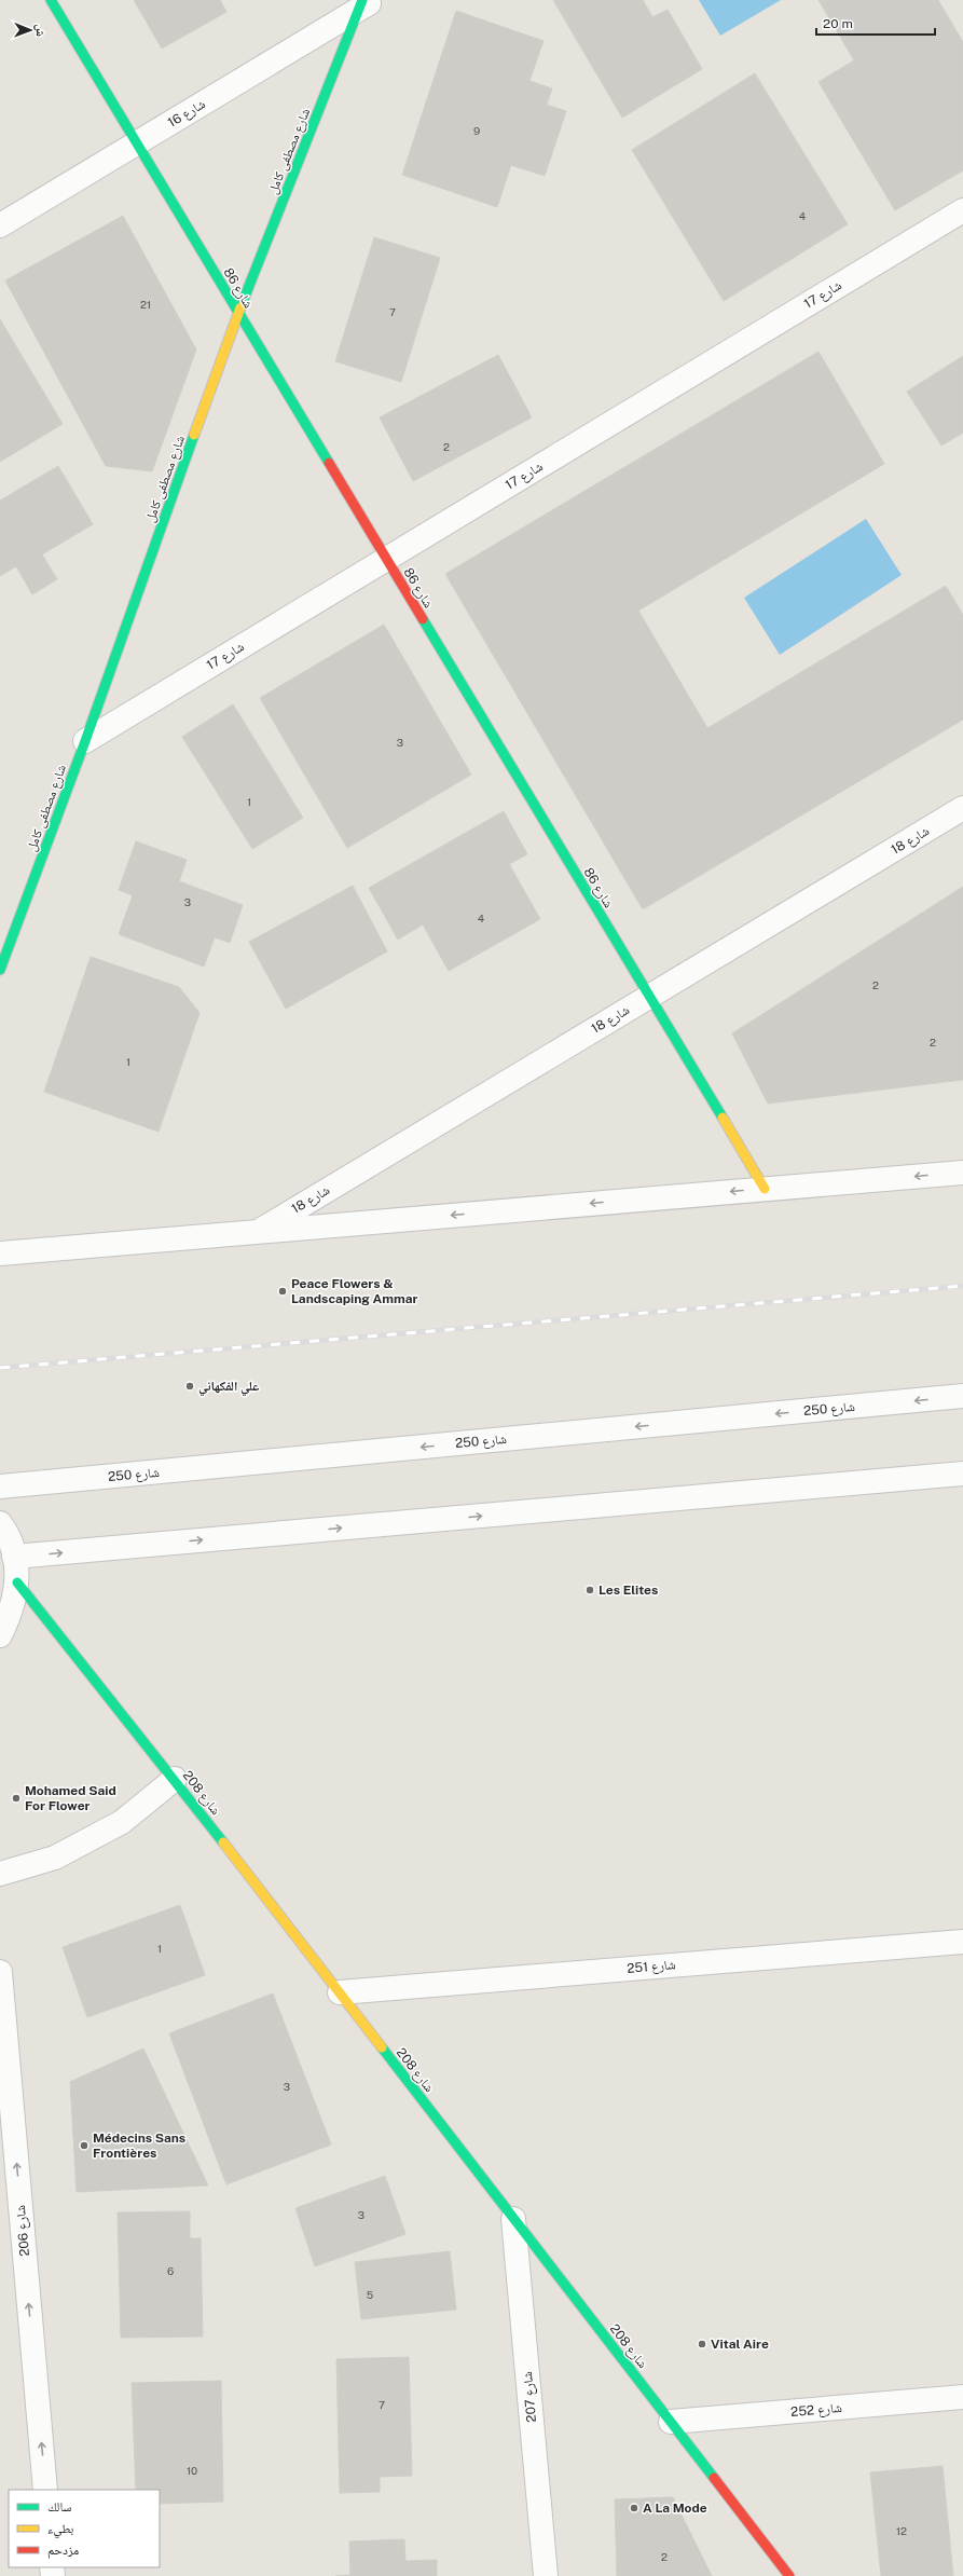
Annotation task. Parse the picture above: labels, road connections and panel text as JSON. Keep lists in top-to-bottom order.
{
  "streets": {
    "street": [
      "شارع 16",
      "شارع مصطفى كامل",
      "شارع 86",
      "شارع 17",
      "شارع 18",
      "شارع 250",
      "شارع 208",
      "شارع 251",
      "شارع 206",
      "شارع 207",
      "شارع 252"
    ]
  },
  "crossings": [
    ["شارع 16", "شارع مصطفى كامل"],
    ["شارع 16", "شارع 86"],
    ["شارع مصطفى كامل", "شارع 86"],
    ["شارع مصطفى كامل", "شارع 17"],
    ["شارع 86", "شارع 17"],
    ["شارع 86", "شارع 18"],
    ["شارع 208", "شارع 251"],
    ["شارع 208", "شارع 207"],
    ["شارع 208", "شارع 252"]
  ],
  "one_way": ["شارع 206"],
  "places": [
    "Peace Flowers & Landscaping Ammar",
    "علي الفكهاني",
    "Les Elites",
    "Mohamed Said For Flower",
    "Médecins Sans Frontières",
    "Vital Aire",
    "A La Mode"
  ],
  "house_numbers": [
    "9",
    "4",
    "21",
    "7",
    "2",
    "3",
    "1",
    "3",
    "4",
    "2",
    "2",
    "1",
    "1",
    "3",
    "3",
    "6",
    "5",
    "7",
    "10",
    "12",
    "2"
  ],
  "legend": ["سالك", "بطيء", "مزدحم"],
  "scale_bar": "20 m",
  "north": "right"
}
